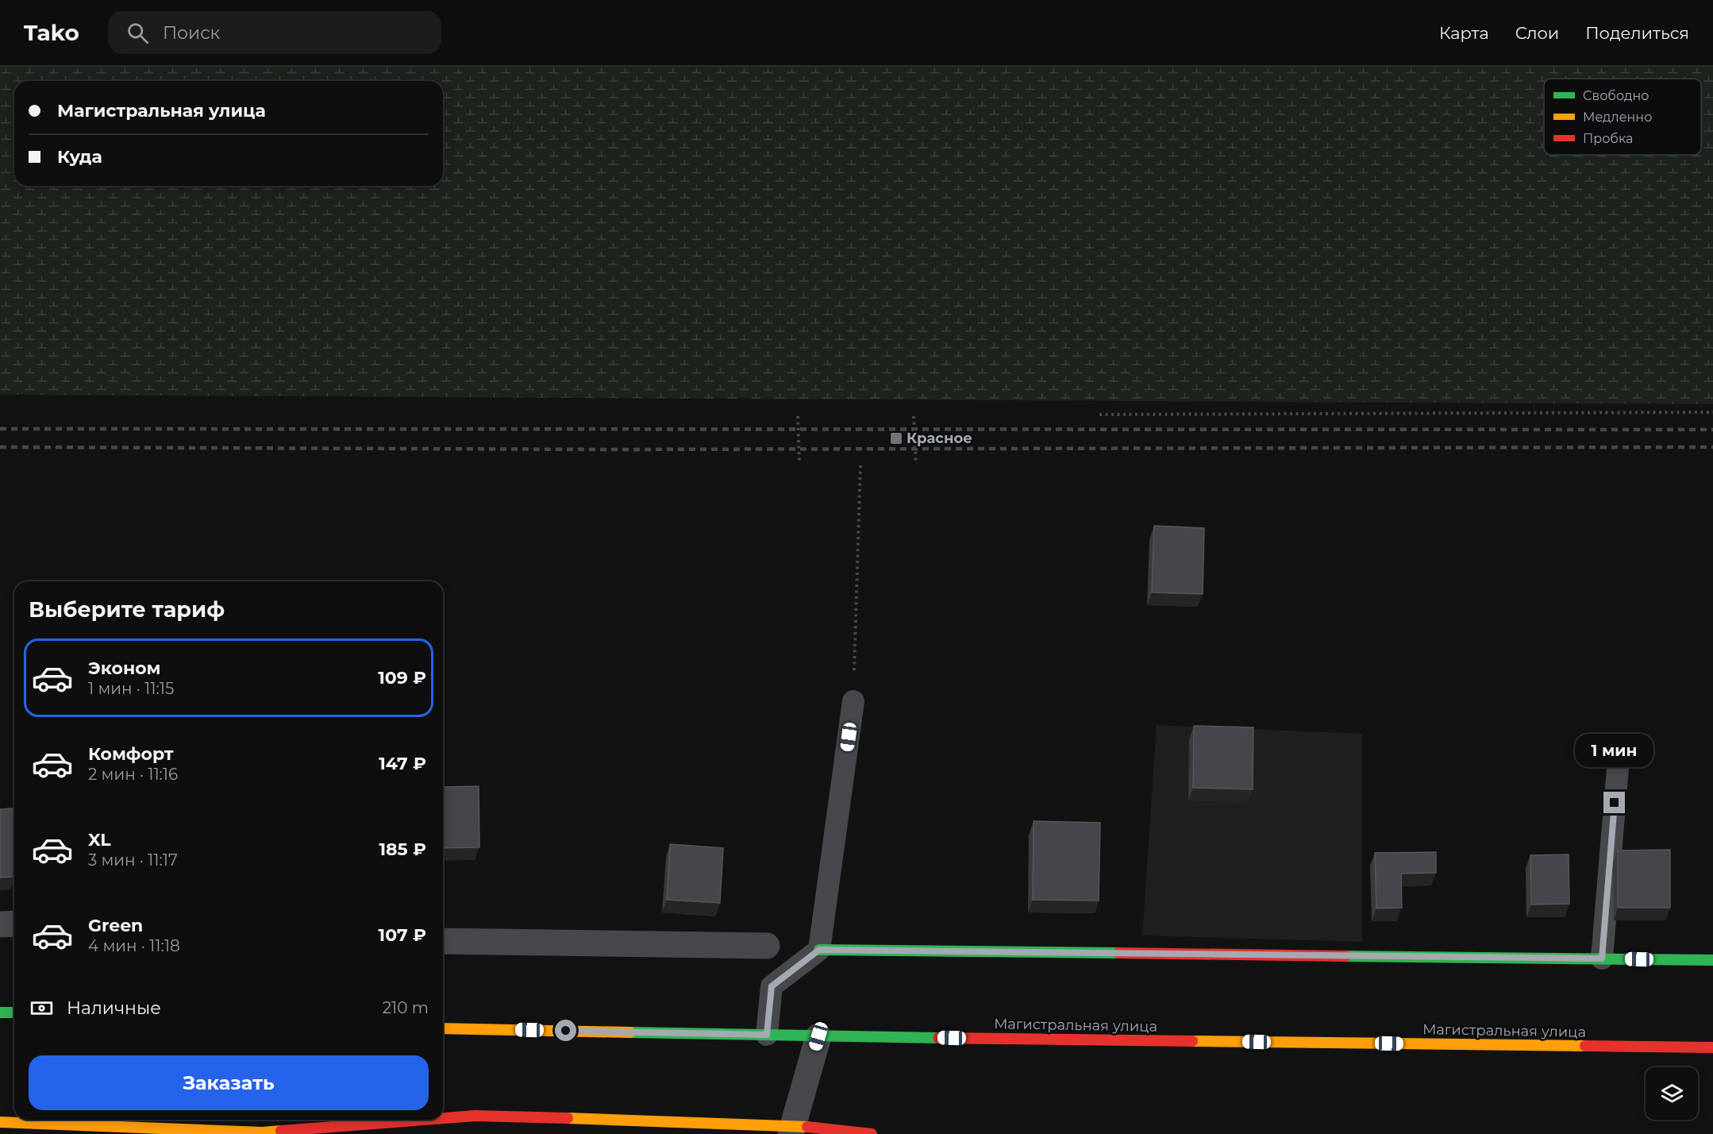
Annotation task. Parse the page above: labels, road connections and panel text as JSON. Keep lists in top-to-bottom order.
{
  "streets": {
    "street": ["Магистральная улица"]
  },
  "places": {
    "transit": ["Красное"]
  },
  "legend": ["Свободно", "Медленно", "Пробка"],
  "page": {
    "header": "Tako",
    "search": "Поиск",
    "nav": ["Карта", "Слои", "Поделиться"],
    "banner": ["Магистральная улица", "Куда"],
    "heading": "Выберите тариф",
    "list": [
      {
        "name": "Эконом",
        "note": "1 мин · 11:15",
        "value": "109 ₽"
      },
      {
        "name": "Комфорт",
        "note": "2 мин · 11:16",
        "value": "147 ₽"
      },
      {
        "name": "XL",
        "note": "3 мин · 11:17",
        "value": "185 ₽"
      },
      {
        "name": "Green",
        "note": "4 мин · 11:18",
        "value": "107 ₽"
      }
    ],
    "bubble": "1 мин",
    "pay": ["Наличные", "210 m"],
    "buttons": "Заказать"
  }
}
